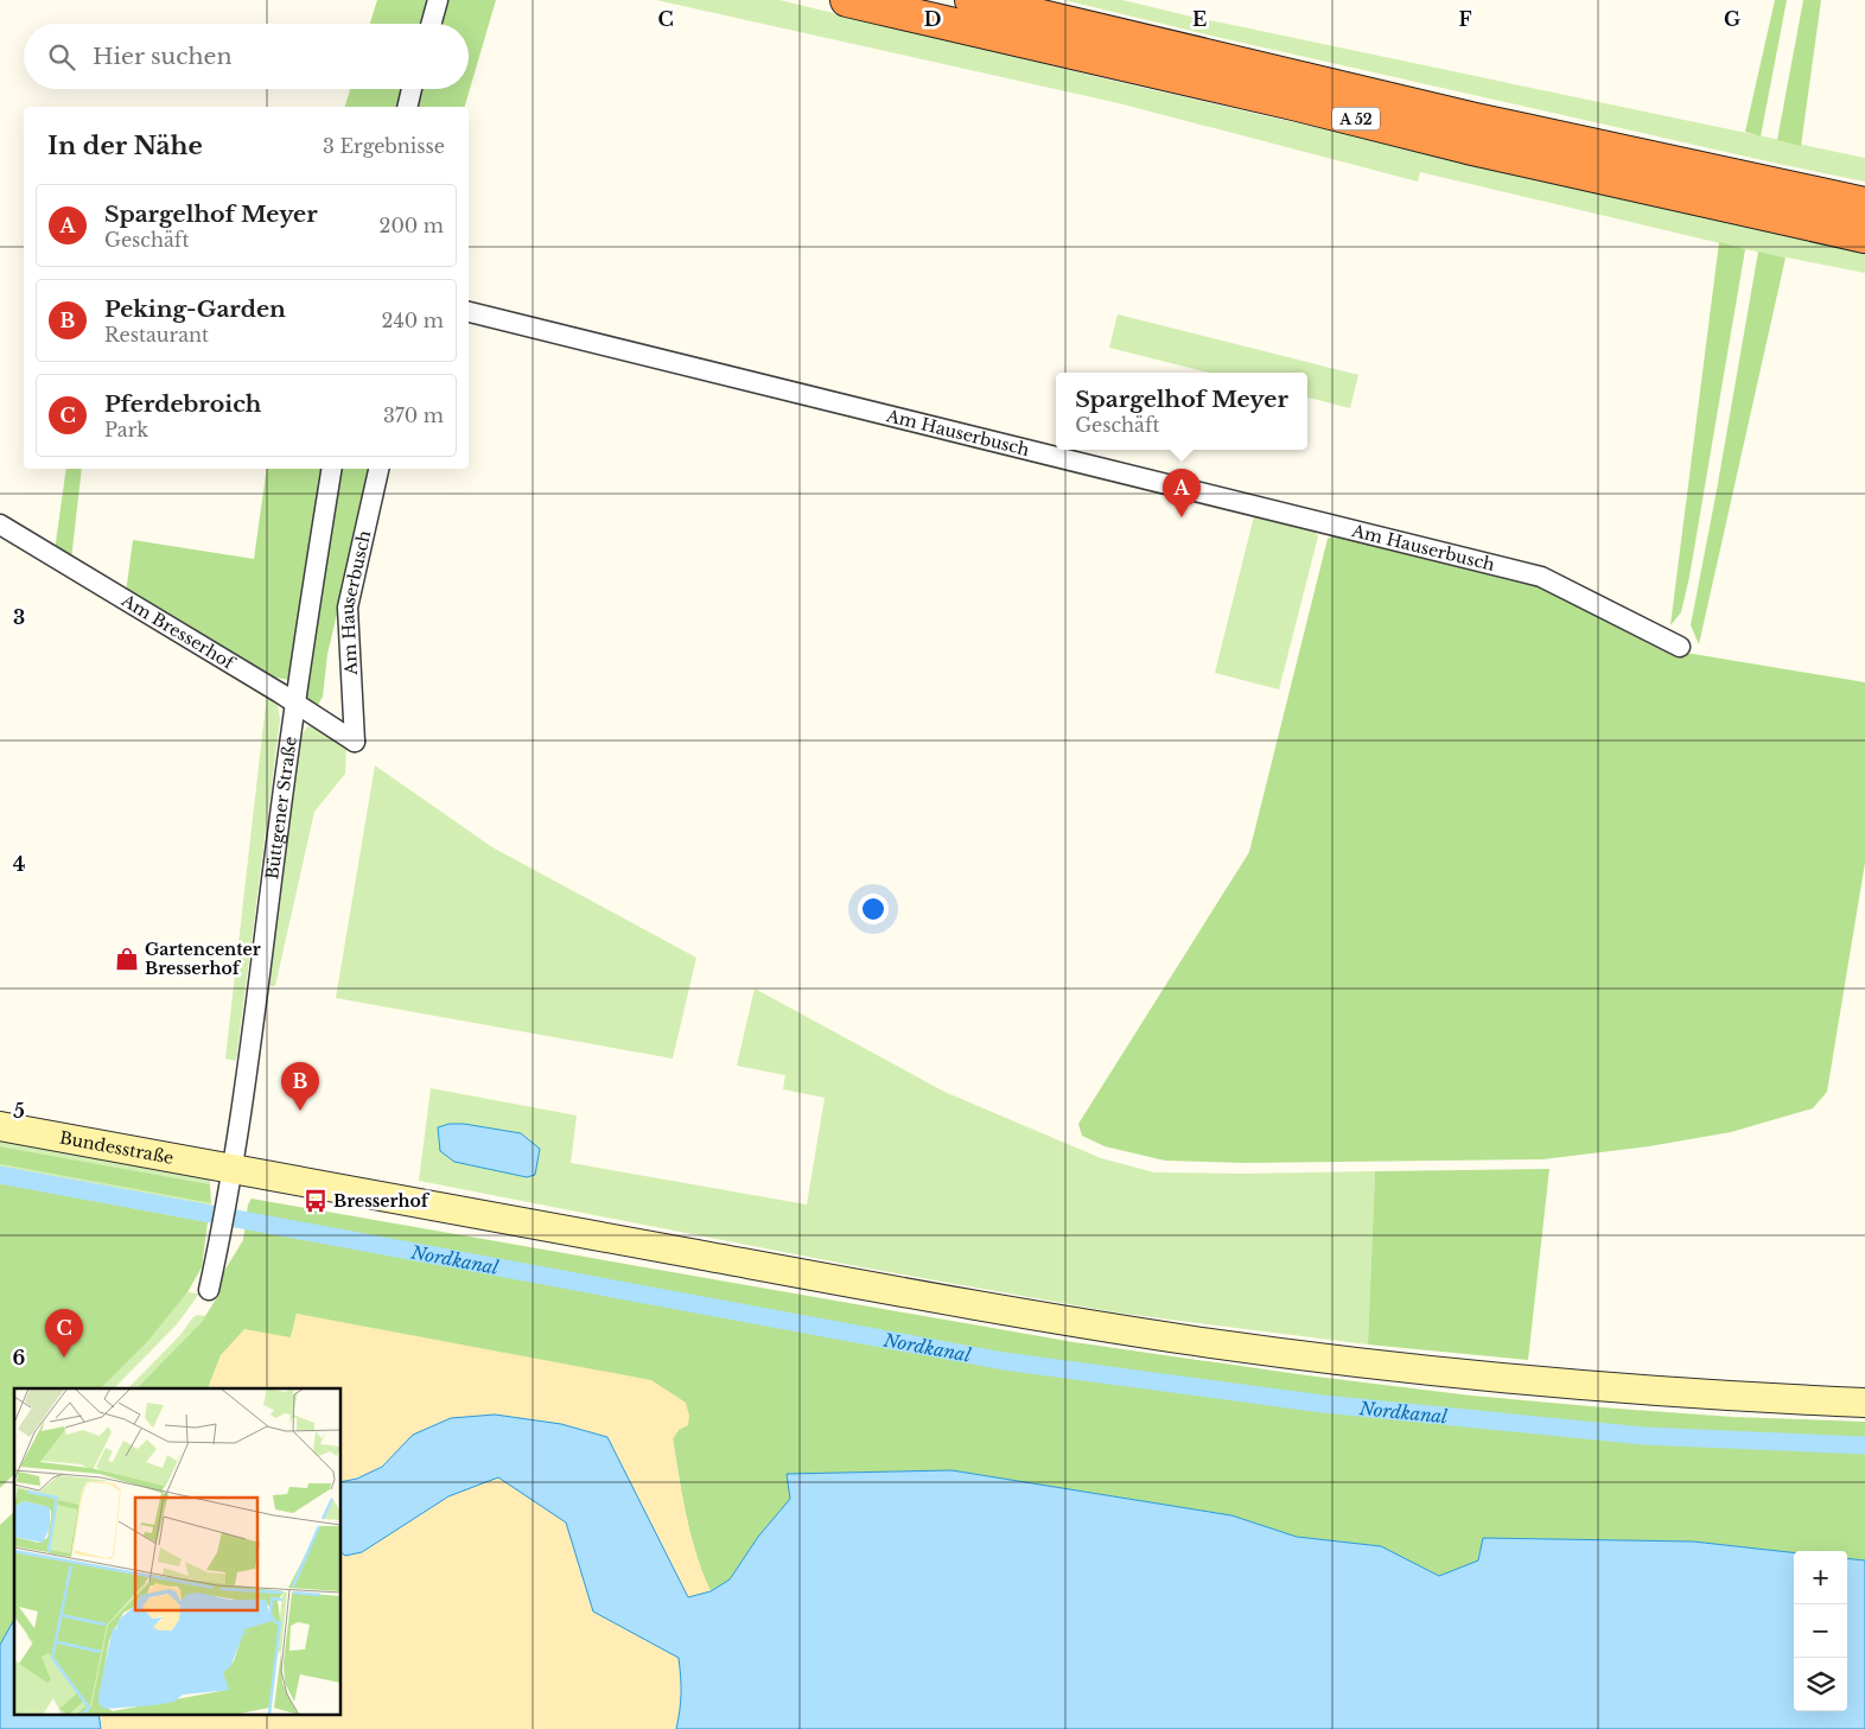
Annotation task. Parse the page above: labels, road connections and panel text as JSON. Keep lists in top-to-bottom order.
{
  "streets": {
    "highway": ["A 52"],
    "main road": ["Bundesstraße"],
    "street": ["Am Hauserbusch", "Am Bresserhof", "Büttgener Straße"]
  },
  "crossings": [
    ["Am Hauserbusch", "Am Bresserhof"],
    ["Am Bresserhof", "Büttgener Straße"],
    ["Büttgener Straße", "Bundesstraße"]
  ],
  "water": ["Nordkanal"],
  "places": {
    "shop": ["Gartencenter Bresserhof"],
    "bus stop": ["Bresserhof"]
  },
  "page": {
    "search": "Hier suchen",
    "heading": ["In der Nähe", "3 Ergebnisse"],
    "list": [
      {
        "mark": "A",
        "name": "Spargelhof Meyer",
        "note": "Geschäft",
        "value": "200 m"
      },
      {
        "mark": "B",
        "name": "Peking-Garden",
        "note": "Restaurant",
        "value": "240 m"
      },
      {
        "mark": "C",
        "name": "Pferdebroich",
        "note": "Park",
        "value": "370 m"
      }
    ],
    "popup": ["Spargelhof Meyer", "Geschäft"],
    "pins": ["A", "B", "C"],
    "map_buttons": ["+", "−"]
  },
  "grid": {
    "columns": [
      "C",
      "D",
      "E",
      "F",
      "G"
    ],
    "rows": [
      "3",
      "4",
      "5",
      "6"
    ]
  }
}
